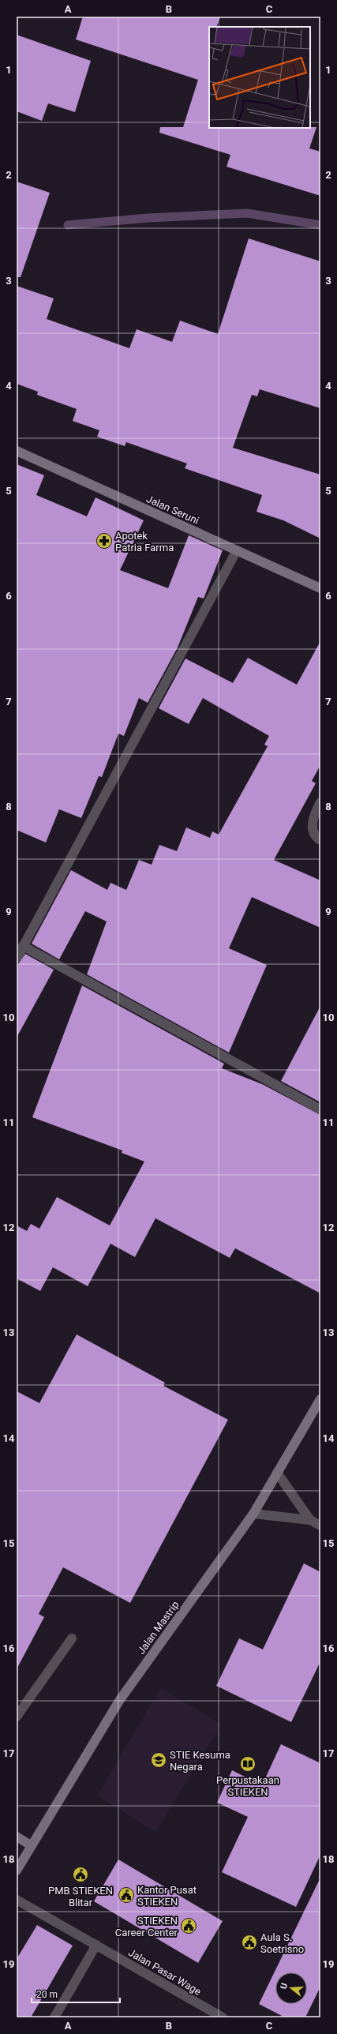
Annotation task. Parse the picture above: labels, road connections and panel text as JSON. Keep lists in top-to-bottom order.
{
  "streets": {
    "main road": ["Jalan Seruni", "Jalan Mastrip"],
    "street": ["Jalan Pasar Wage"]
  },
  "places": {
    "pharmacy": ["Apotek Patria Farma"],
    "school or university": ["STIE Kesuma Negara"],
    "library": ["Perpustakaan STIEKEN"],
    "public building": [
      "PMB STIEKEN Blitar",
      "Kantor Pusat STIEKEN",
      "STIEKEN Career Center",
      "Aula S. Soetrisno"
    ]
  },
  "scale_bar": "20 m",
  "north": "left",
  "grid": {
    "columns": ["A", "B", "C"],
    "rows": [
      "1",
      "2",
      "3",
      "4",
      "5",
      "6",
      "7",
      "8",
      "9",
      "10",
      "11",
      "12",
      "13",
      "14",
      "15",
      "16",
      "17",
      "18",
      "19"
    ]
  }
}
